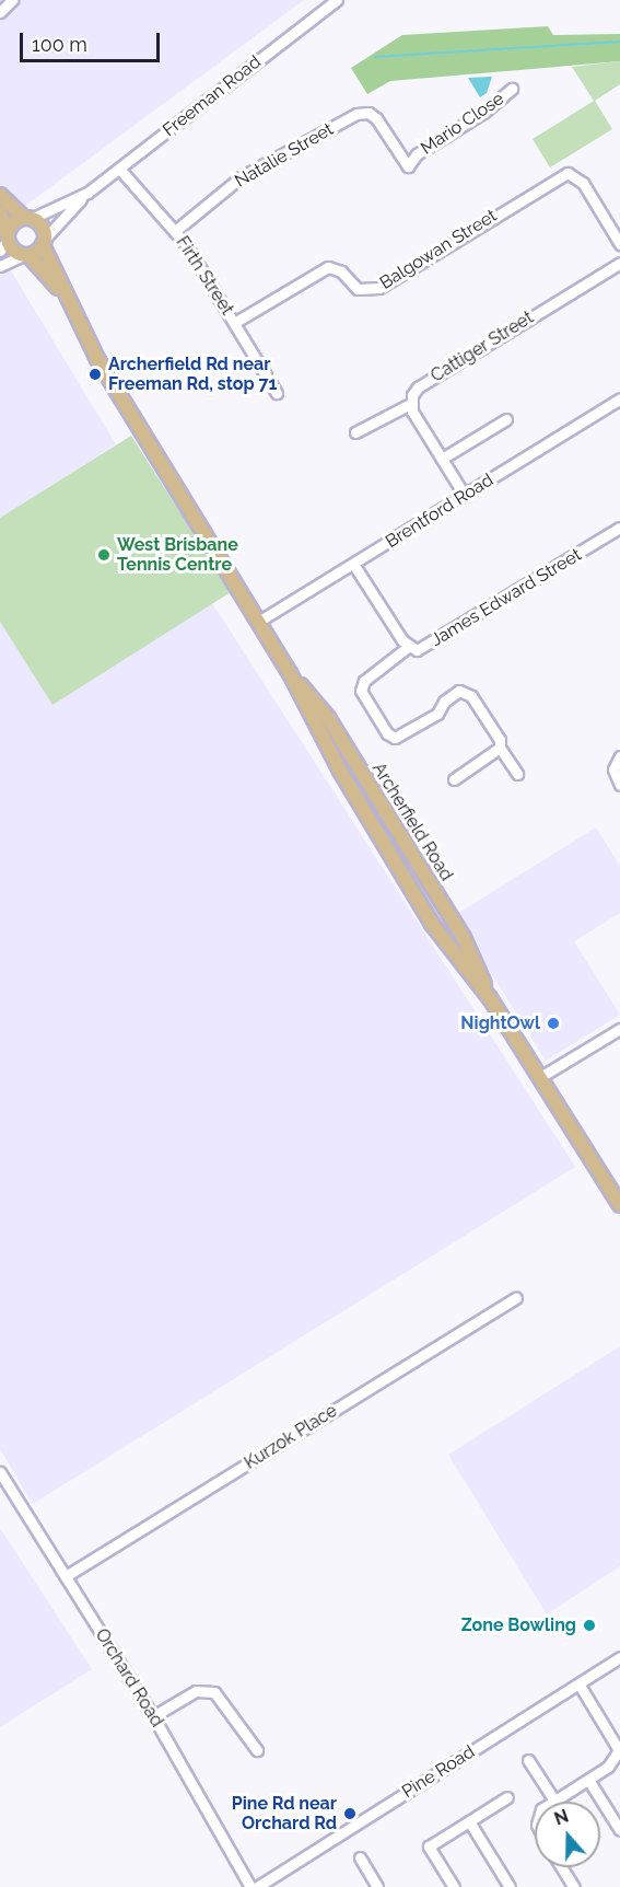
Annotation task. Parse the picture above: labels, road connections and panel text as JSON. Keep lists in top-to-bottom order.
{
  "streets": {
    "main road": ["Archerfield Road"],
    "street": [
      "Freeman Road",
      "Mario Close",
      "Natalie Street",
      "Balgowan Street",
      "Firth Street",
      "Cattiger Street",
      "Brentford Road",
      "James Edward Street",
      "Kurzok Place",
      "Orchard Road",
      "Pine Road"
    ]
  },
  "crossings": [
    ["Freeman Road", "Firth Street"],
    ["Freeman Road", "Archerfield Road"],
    ["Mario Close", "Natalie Street"],
    ["Natalie Street", "Firth Street"],
    ["Balgowan Street", "Firth Street"],
    ["Brentford Road", "James Edward Street"],
    ["Brentford Road", "Archerfield Road"],
    ["Kurzok Place", "Orchard Road"]
  ],
  "places": [
    "Archerfield Rd near Freeman Rd, stop 71",
    "West Brisbane Tennis Centre",
    "NightOwl",
    "Zone Bowling",
    "Pine Rd near Orchard Rd"
  ],
  "scale_bar": "100 m",
  "north": "top"
}
